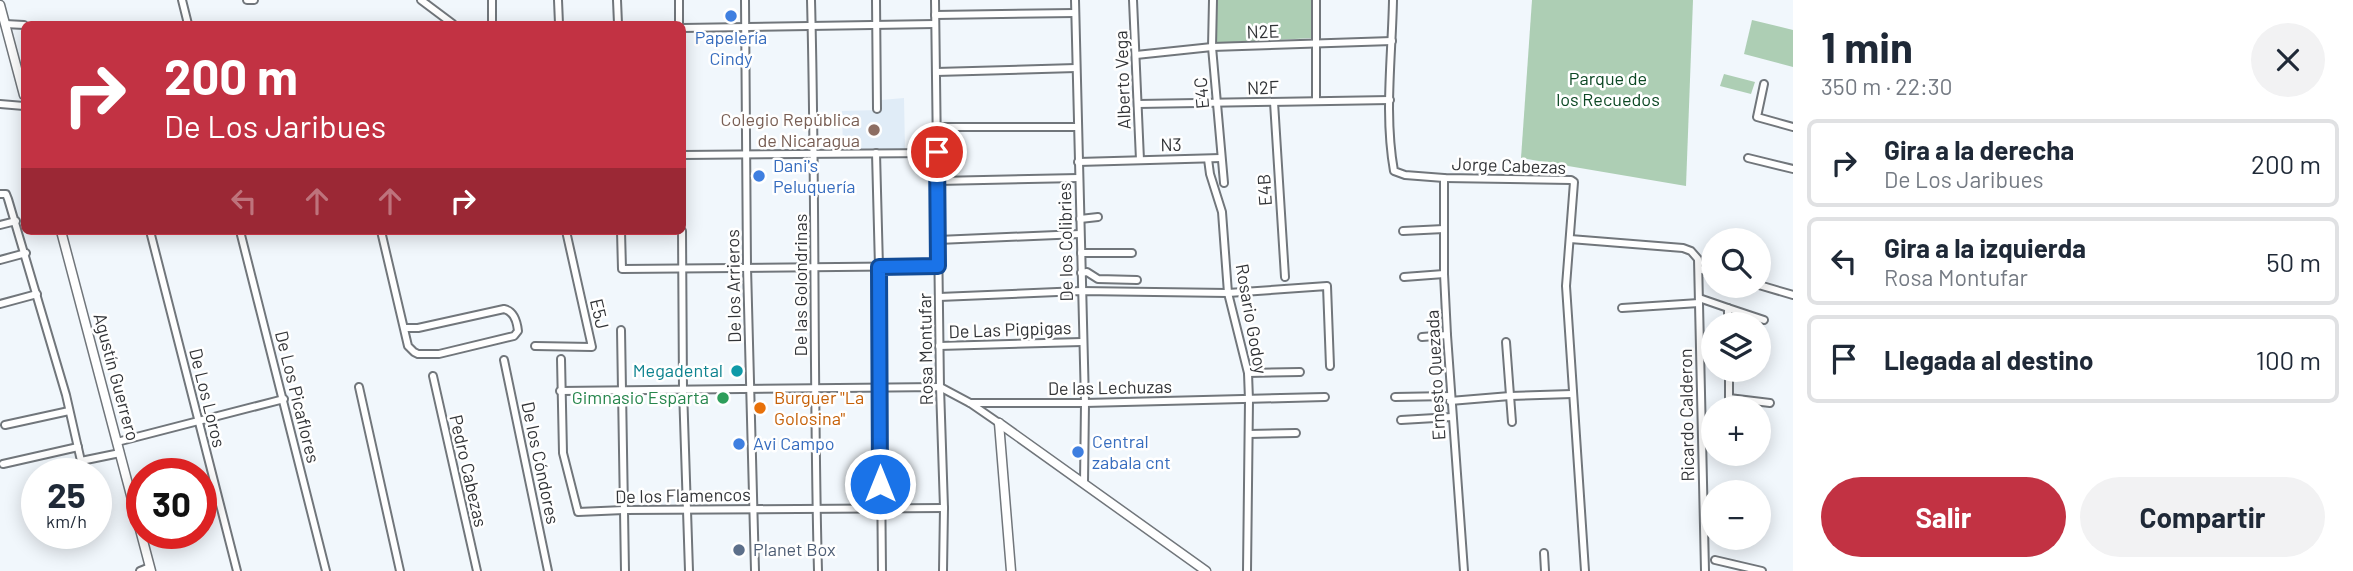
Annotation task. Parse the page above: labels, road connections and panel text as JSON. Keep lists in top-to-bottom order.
{
  "streets": {
    "street": [
      "N2E",
      "Alberto Vega",
      "N2F",
      "E4C",
      "N3",
      "Jorge Cabezas",
      "E4B",
      "De los Colibries",
      "De las Golondrinas",
      "De los Arrieros",
      "E5J",
      "Rosario Godoy",
      "De Las Pigpigas",
      "Rosa Montufar",
      "Ernesto Quezada",
      "Agustín Guerrero",
      "De las Lechuzas",
      "De Los Picaflores",
      "De Los Loros",
      "Ricardo Calderon",
      "De los Cóndores",
      "Pedro Cabezas",
      "De los Flamencos"
    ]
  },
  "crossings": [
    ["N2E", "Alberto Vega"],
    ["N2E", "E4C"],
    ["N2E", "Jorge Cabezas"],
    ["Alberto Vega", "N2F"],
    ["Alberto Vega", "N3"],
    ["N2F", "E4C"],
    ["N2F", "Jorge Cabezas"],
    ["N2F", "E4B"],
    ["E4C", "N3"],
    ["N3", "De los Colibries"],
    ["N3", "Rosario Godoy"],
    ["Jorge Cabezas", "Ernesto Quezada"],
    ["Jorge Cabezas", "Ricardo Calderon"],
    ["De los Colibries", "De Las Pigpigas"],
    ["De los Colibries", "De las Lechuzas"],
    ["De las Golondrinas", "De los Flamencos"],
    ["De los Arrieros", "De los Flamencos"],
    ["Rosario Godoy", "De las Lechuzas"],
    ["De Las Pigpigas", "Rosa Montufar"],
    ["Rosa Montufar", "De los Flamencos"]
  ],
  "parks": ["Parque de los Recuedos"],
  "places": [
    "Papelería Cindy",
    "Colegio República de Nicaragua",
    "Dani's Peluquería",
    "Megadental",
    "Gimnasio Esparta",
    "Burguer \"La Golosina\"",
    "Avi Campo",
    "Central zabala cnt",
    "Planet Box"
  ],
  "page": {
    "heading": ["1 min", "350 m · 22:30"],
    "turn": ["200 m", "De Los Jaribues"],
    "list": [
      {
        "name": "Gira a la derecha",
        "note": "De Los Jaribues",
        "value": "200 m"
      },
      {
        "name": "Gira a la izquierda",
        "note": "Rosa Montufar",
        "value": "50 m"
      },
      {
        "name": "Llegada al destino",
        "value": "100 m"
      }
    ],
    "map_buttons": ["+", "−"],
    "speed": "25 km/h",
    "limit": "30",
    "buttons": ["Salir", "Compartir"]
  }
}
